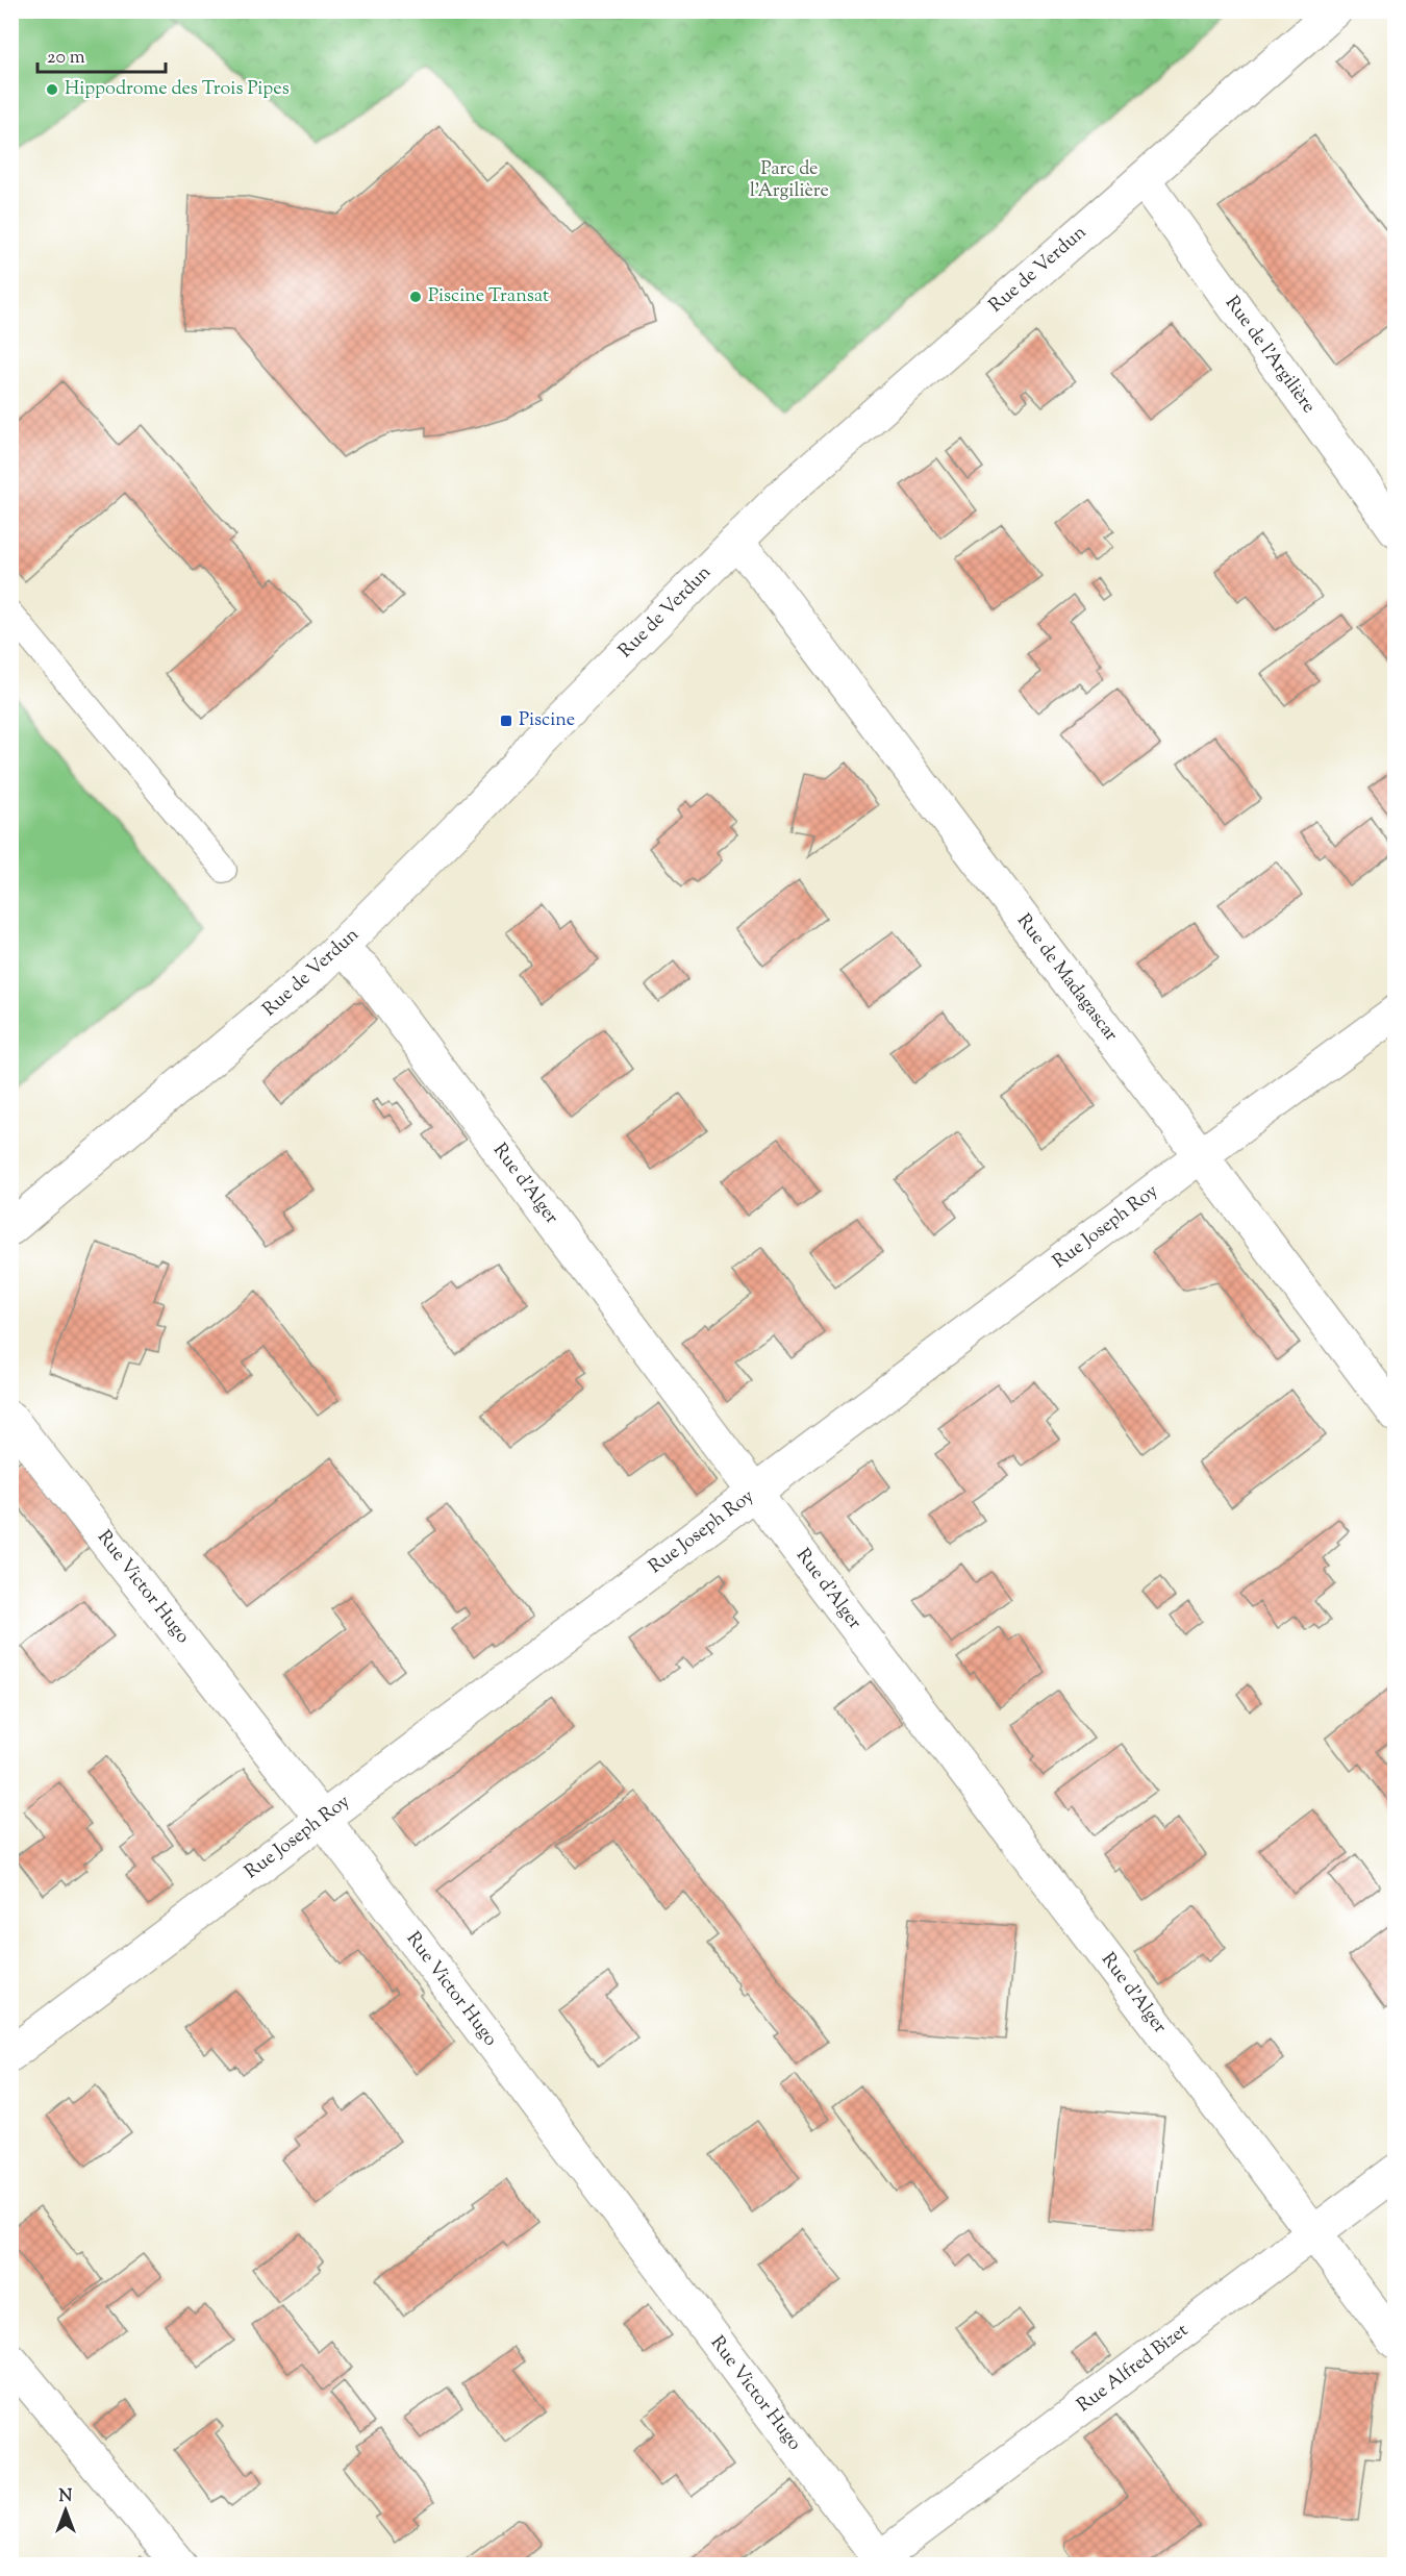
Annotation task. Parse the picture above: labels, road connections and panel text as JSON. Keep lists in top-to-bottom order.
{
  "streets": {
    "street": [
      "Rue de Verdun",
      "Rue de l'Argilière",
      "Rue de Madagascar",
      "Rue d'Alger",
      "Rue Joseph Roy",
      "Rue Victor Hugo",
      "Rue Alfred Bizet"
    ]
  },
  "crossings": [
    ["Rue de Verdun", "Rue de l'Argilière"],
    ["Rue de Verdun", "Rue de Madagascar"],
    ["Rue de Verdun", "Rue d'Alger"],
    ["Rue de Madagascar", "Rue Joseph Roy"],
    ["Rue d'Alger", "Rue Joseph Roy"],
    ["Rue d'Alger", "Rue Alfred Bizet"],
    ["Rue Joseph Roy", "Rue Victor Hugo"],
    ["Rue Victor Hugo", "Rue Alfred Bizet"]
  ],
  "parks": ["Parc de l'Argilière"],
  "places": {
    "other": ["Hippodrome des Trois Pipes", "Piscine Transat"],
    "transit": ["Piscine"]
  },
  "scale_bar": "20 m",
  "north": "top"
}
